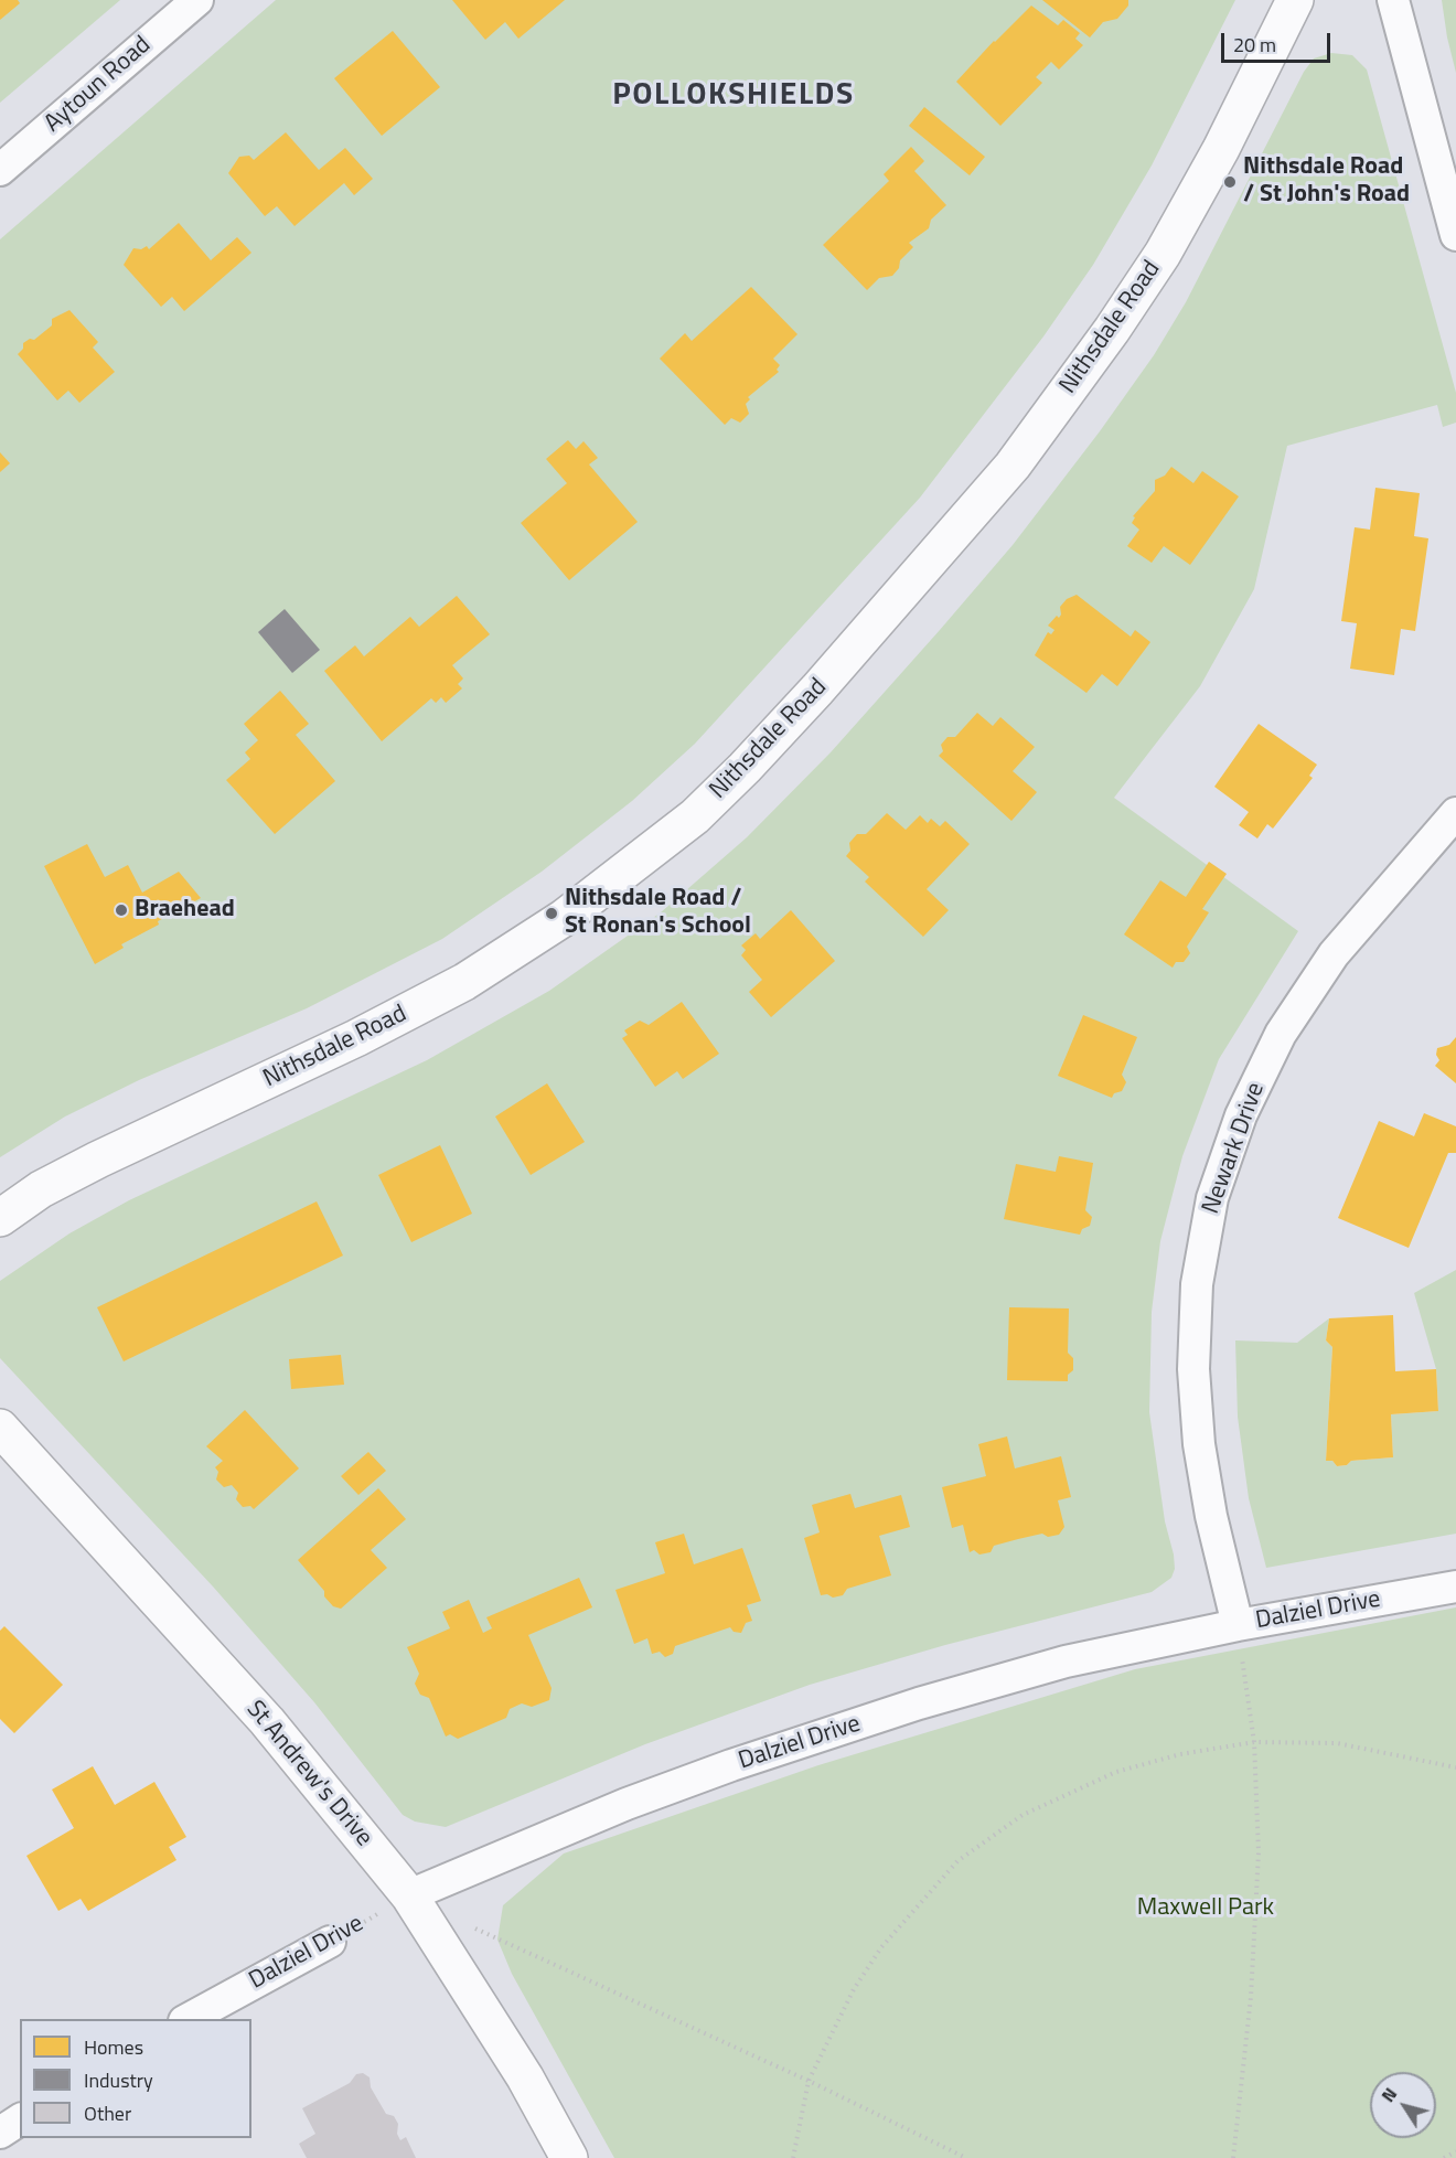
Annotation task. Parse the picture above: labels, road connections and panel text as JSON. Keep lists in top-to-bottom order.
{
  "streets": {
    "street": [
      "Aytoun Road",
      "Nithsdale Road",
      "Newark Drive",
      "Dalziel Drive",
      "St Andrew's Drive"
    ]
  },
  "crossings": [
    ["Newark Drive", "Dalziel Drive"],
    ["Dalziel Drive", "St Andrew's Drive"]
  ],
  "districts": ["POLLOKSHIELDS"],
  "parks": ["Maxwell Park"],
  "places": ["Nithsdale Road / St John's Road", "Braehead", "Nithsdale Road / St Ronan's School"],
  "legend": ["Homes", "Industry", "Other"],
  "scale_bar": "20 m",
  "north": "top left"
}
